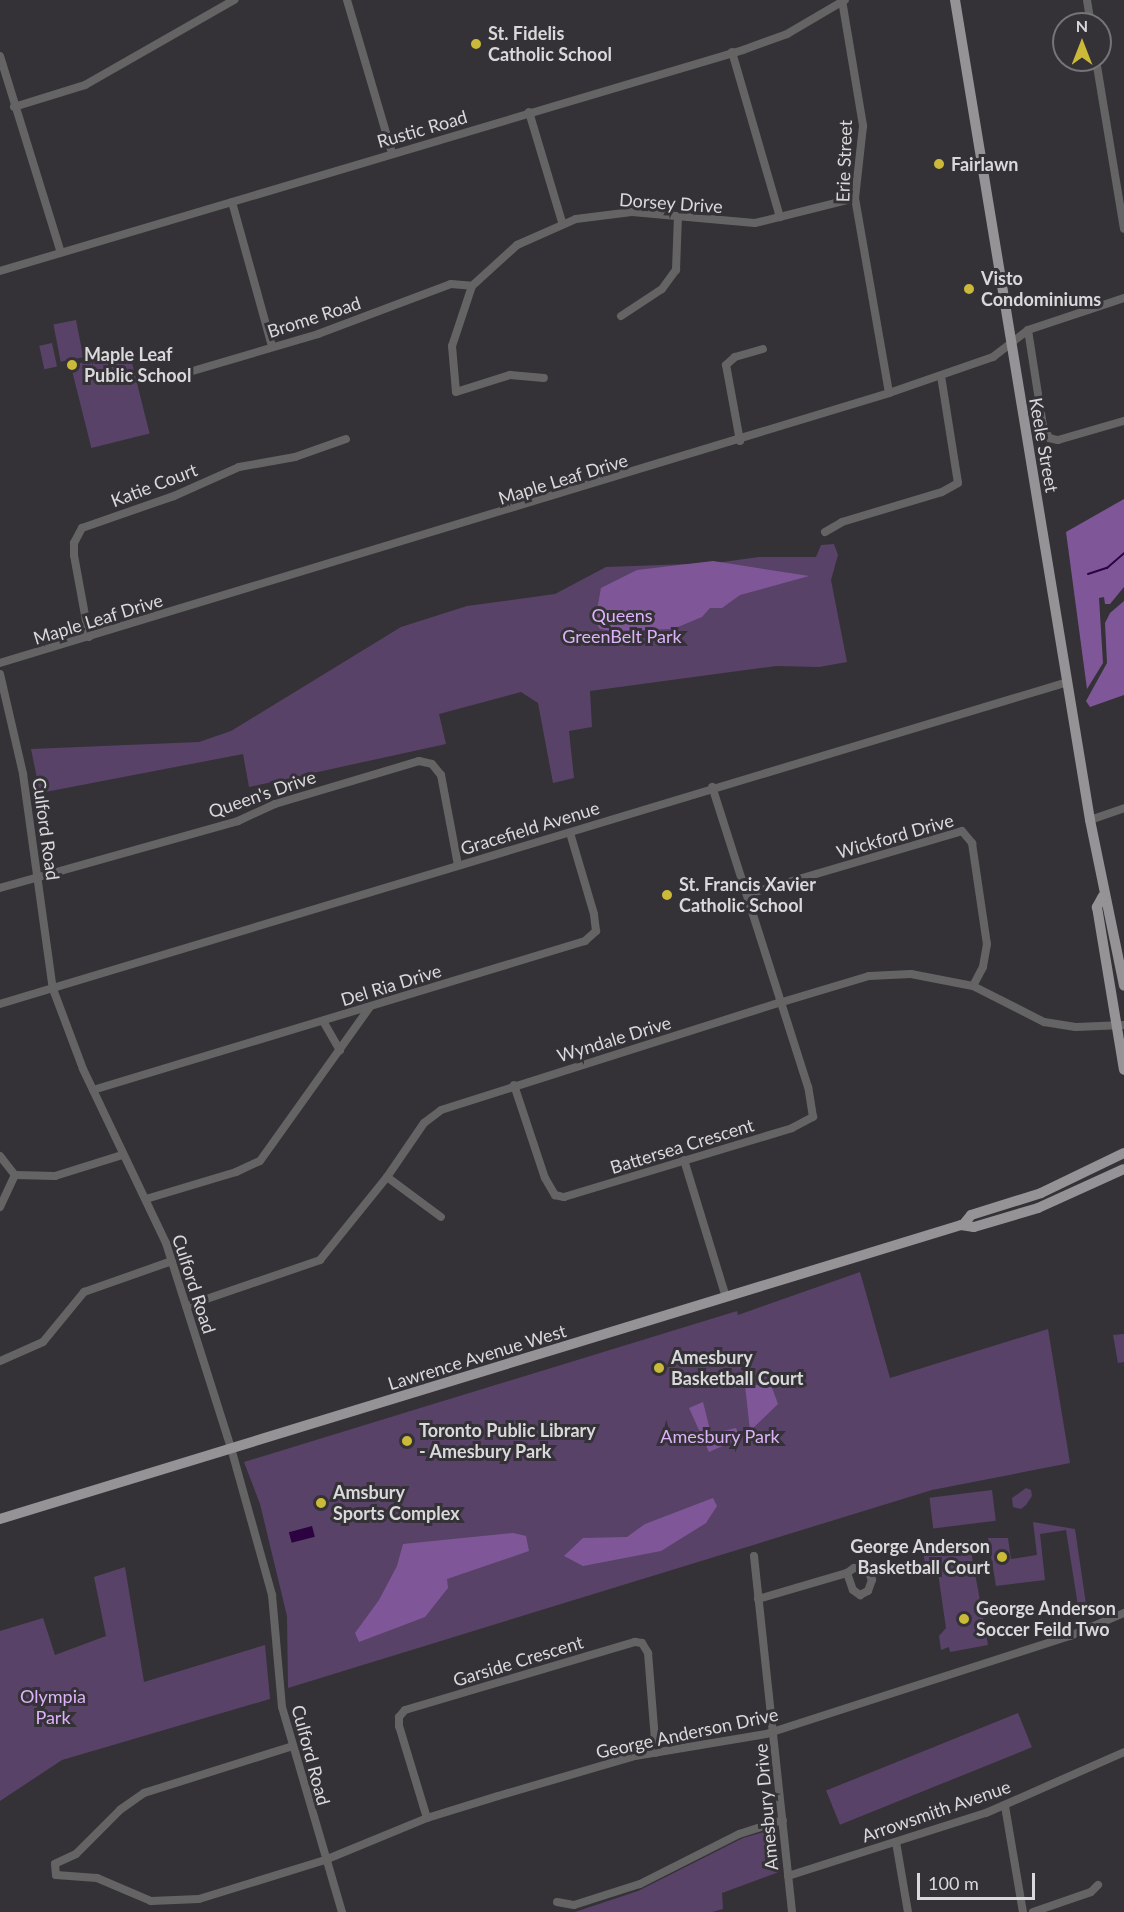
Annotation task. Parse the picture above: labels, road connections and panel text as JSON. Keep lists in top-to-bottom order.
{
  "streets": {
    "main road": ["Keele Street", "Lawrence Avenue West"],
    "street": [
      "Rustic Road",
      "Erie Street",
      "Dorsey Drive",
      "Brome Road",
      "Maple Leaf Drive",
      "Katie Court",
      "Queen's Drive",
      "Gracefield Avenue",
      "Culford Road",
      "Wickford Drive",
      "Del Ria Drive",
      "Wyndale Drive",
      "Battersea Crescent",
      "Garside Crescent",
      "George Anderson Drive",
      "Amesbury Drive",
      "Arrowsmith Avenue"
    ]
  },
  "crossings": [
    ["Rustic Road", "Erie Street"],
    ["Erie Street", "Dorsey Drive"],
    ["Erie Street", "Maple Leaf Drive"],
    ["Dorsey Drive", "Brome Road"],
    ["Keele Street", "Maple Leaf Drive"],
    ["Keele Street", "Gracefield Avenue"],
    ["Keele Street", "Wyndale Drive"],
    ["Maple Leaf Drive", "Katie Court"],
    ["Queen's Drive", "Gracefield Avenue"],
    ["Queen's Drive", "Culford Road"],
    ["Gracefield Avenue", "Culford Road"],
    ["Gracefield Avenue", "Del Ria Drive"],
    ["Culford Road", "Del Ria Drive"],
    ["Culford Road", "Wyndale Drive"],
    ["Culford Road", "Lawrence Avenue West"],
    ["Culford Road", "George Anderson Drive"],
    ["Wickford Drive", "Wyndale Drive"],
    ["Wyndale Drive", "Battersea Crescent"],
    ["Garside Crescent", "George Anderson Drive"],
    ["George Anderson Drive", "Amesbury Drive"],
    ["Amesbury Drive", "Arrowsmith Avenue"]
  ],
  "parks": ["Queens GreenBelt Park", "Amesbury Park", "Olympia Park"],
  "places": [
    "St. Fidelis Catholic School",
    "Fairlawn",
    "Visto Condominiums",
    "Maple Leaf Public School",
    "St. Francis Xavier Catholic School",
    "Amesbury Basketball Court",
    "Toronto Public Library - Amesbury Park",
    "Amsbury Sports Complex",
    "George Anderson Basketball Court",
    "George Anderson Soccer Feild Two"
  ],
  "scale_bar": "100 m",
  "north": "top"
}
